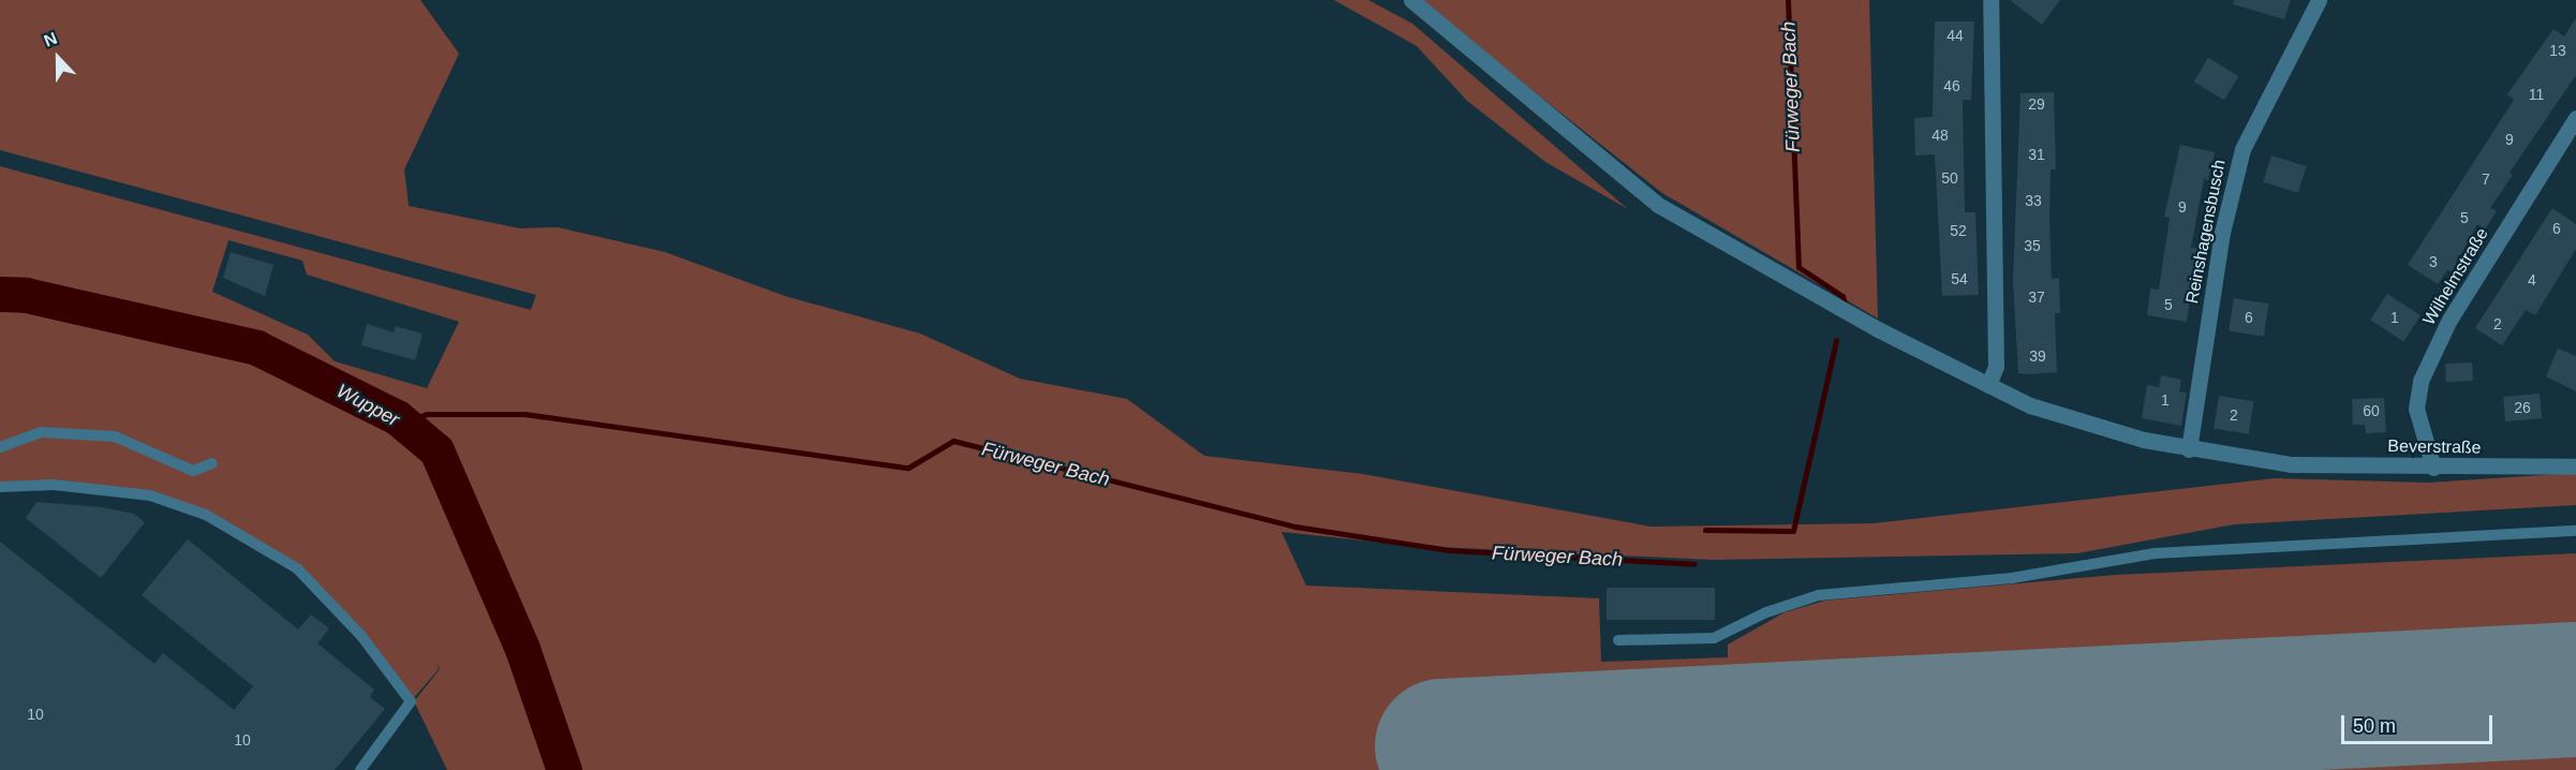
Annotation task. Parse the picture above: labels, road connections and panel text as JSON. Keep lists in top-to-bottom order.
{
  "streets": {
    "street": ["Reinshagensbusch", "Wilhelmstraße", "Beverstraße"]
  },
  "crossings": [
    ["Reinshagensbusch", "Beverstraße"],
    ["Wilhelmstraße", "Beverstraße"]
  ],
  "water": ["Fürweger Bach", "Wupper"],
  "house_numbers": [
    "44",
    "13",
    "46",
    "11",
    "29",
    "48",
    "9",
    "31",
    "50",
    "7",
    "33",
    "9",
    "5",
    "6",
    "52",
    "35",
    "3",
    "54",
    "4",
    "37",
    "5",
    "6",
    "1",
    "2",
    "39",
    "1",
    "26",
    "60",
    "2",
    "10",
    "10"
  ],
  "scale_bar": "50 m",
  "north": "top"
}
